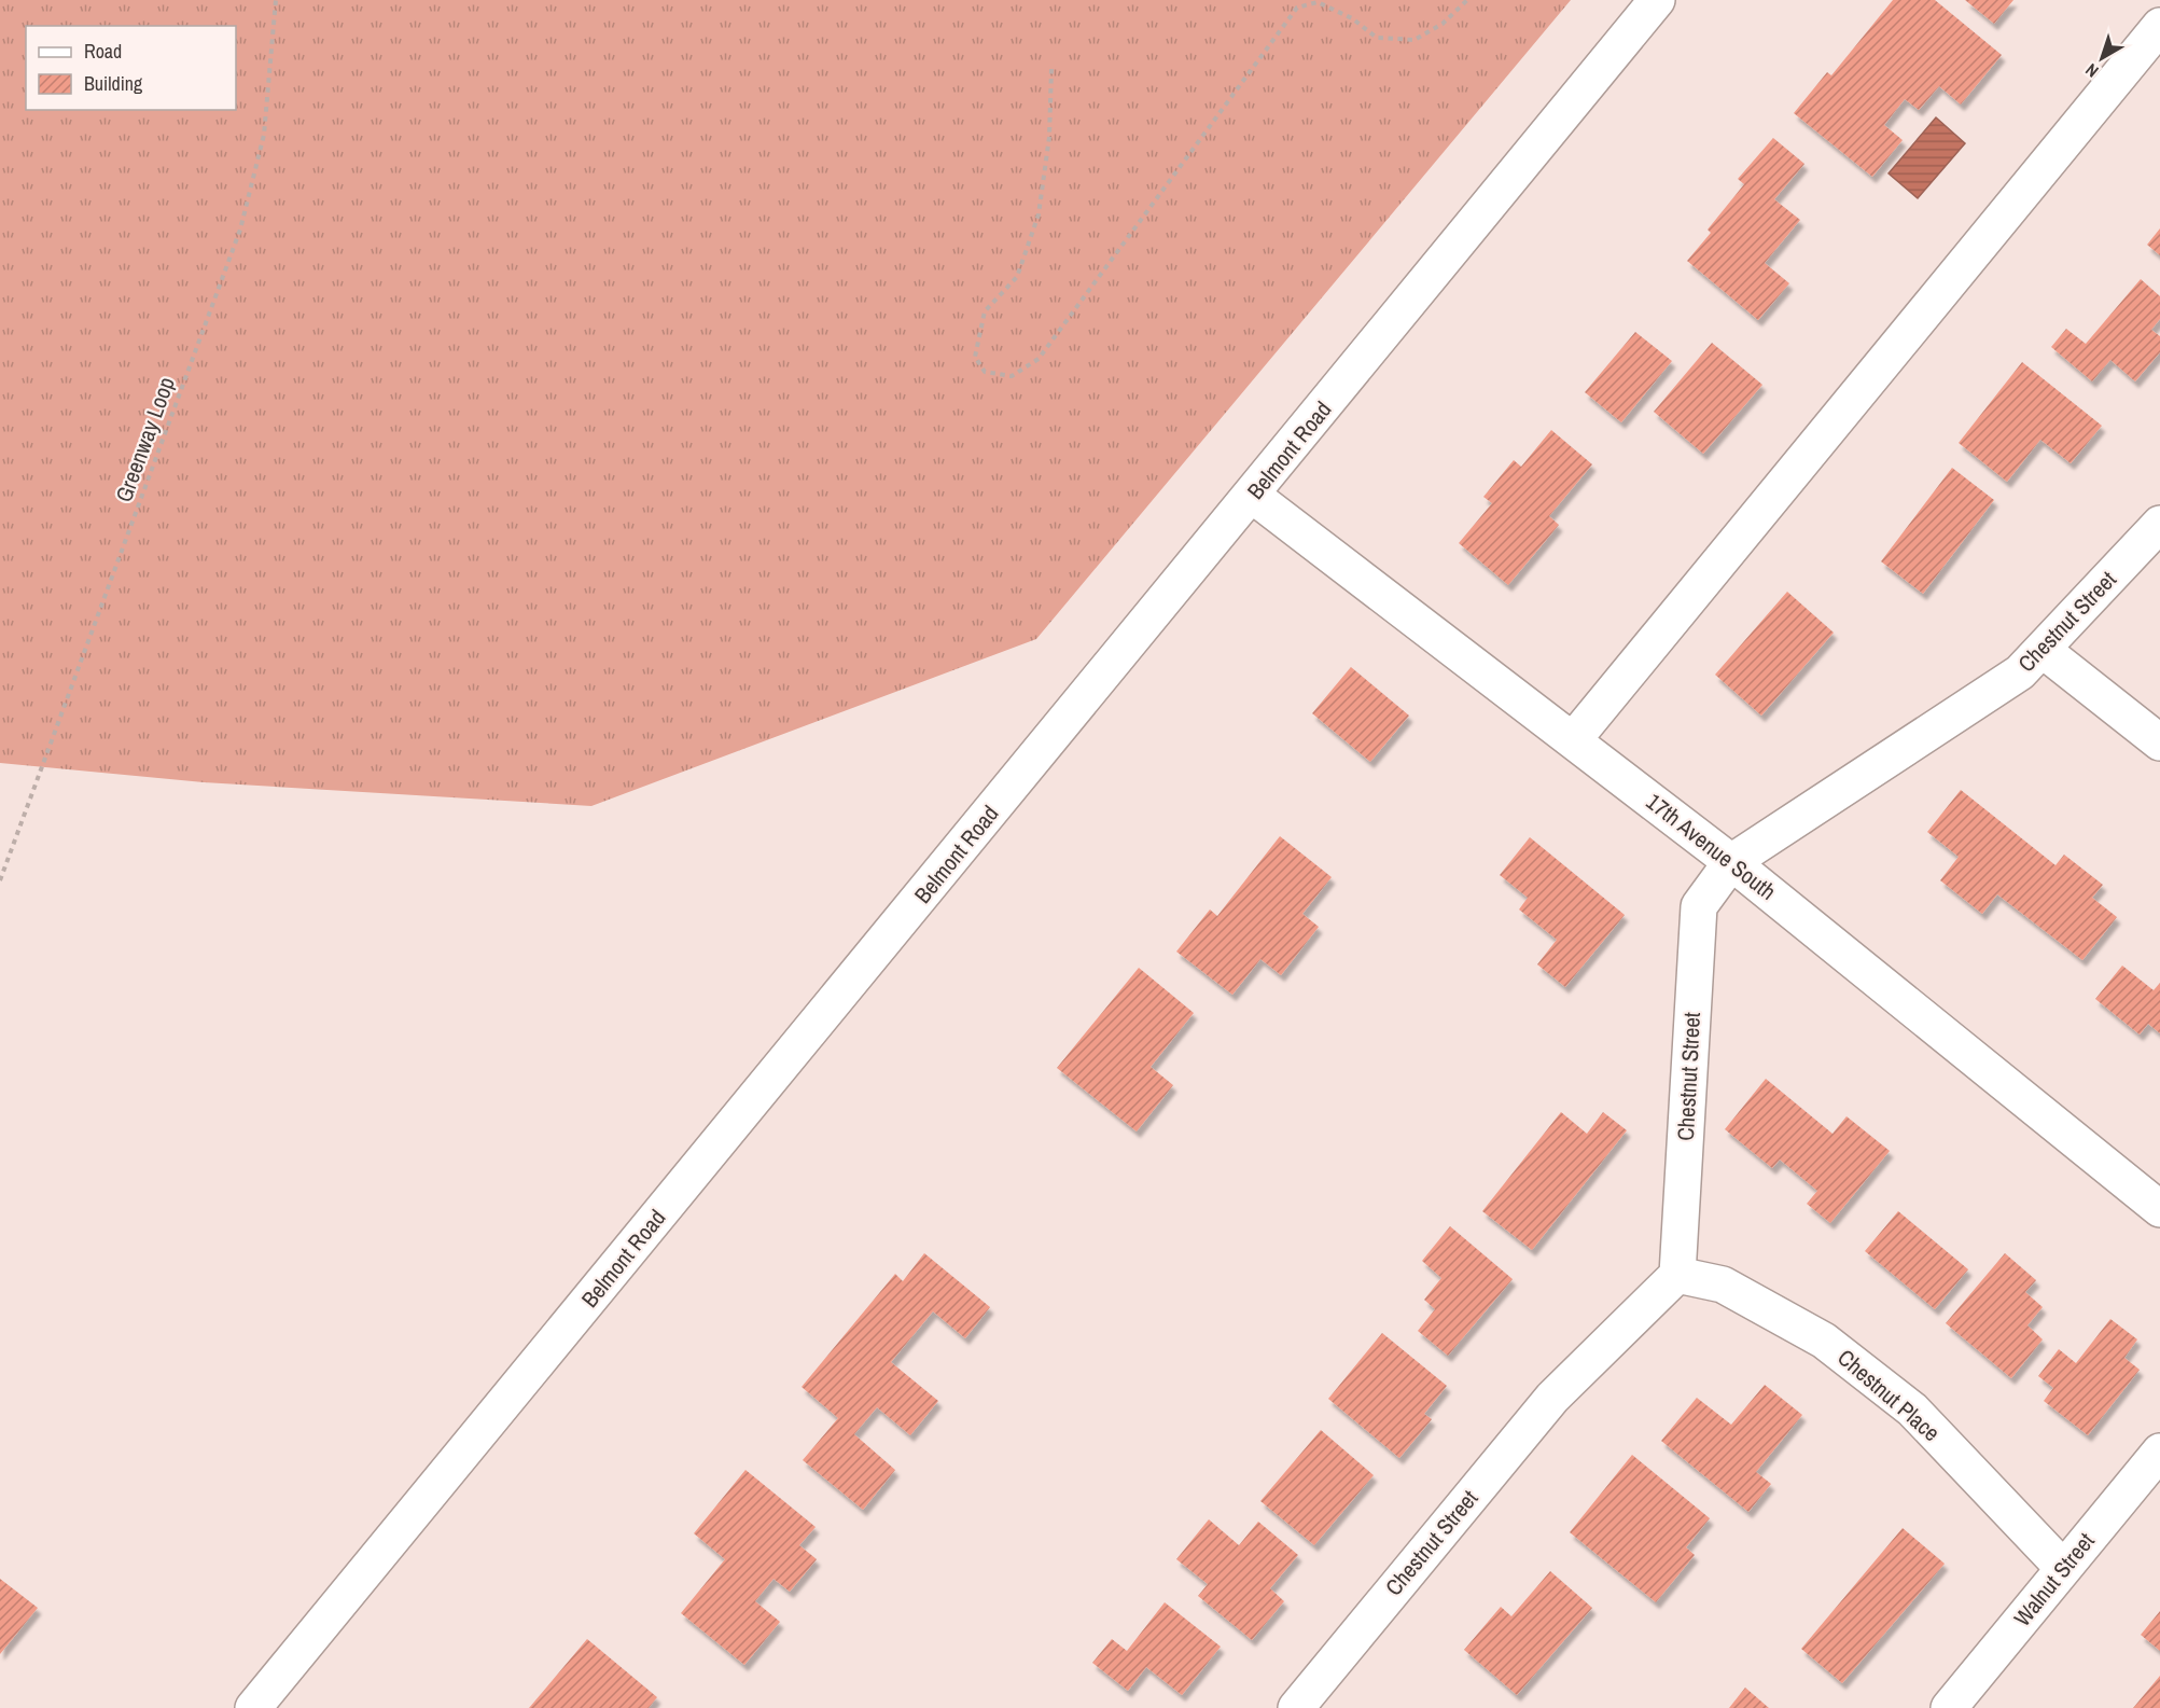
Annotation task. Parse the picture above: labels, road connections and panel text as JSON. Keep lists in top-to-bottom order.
{
  "streets": {
    "street": [
      "Belmont Road",
      "Chestnut Street",
      "17th Avenue South",
      "Chestnut Place",
      "Walnut Street"
    ],
    "path": ["Greenway Loop"]
  },
  "crossings": [
    ["Belmont Road", "17th Avenue South"],
    ["Chestnut Street", "17th Avenue South"],
    ["Chestnut Street", "Chestnut Place"],
    ["Chestnut Place", "Walnut Street"]
  ],
  "legend": ["Road", "Building"],
  "north": "bottom left"
}
